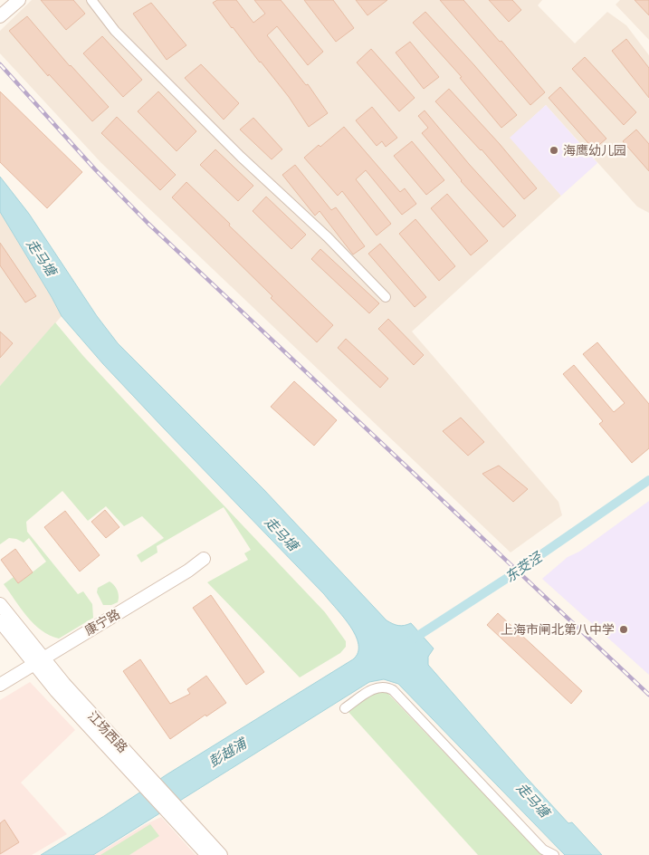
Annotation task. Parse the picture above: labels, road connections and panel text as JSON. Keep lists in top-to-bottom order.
{
  "streets": {
    "main road": ["康宁路", "江场西路"]
  },
  "crossings": [
    ["康宁路", "江场西路"]
  ],
  "water": ["走马塘", "东茭泾", "彭越浦"],
  "places": ["海鹰幼儿园", "上海市闸北第八中学"]
}
